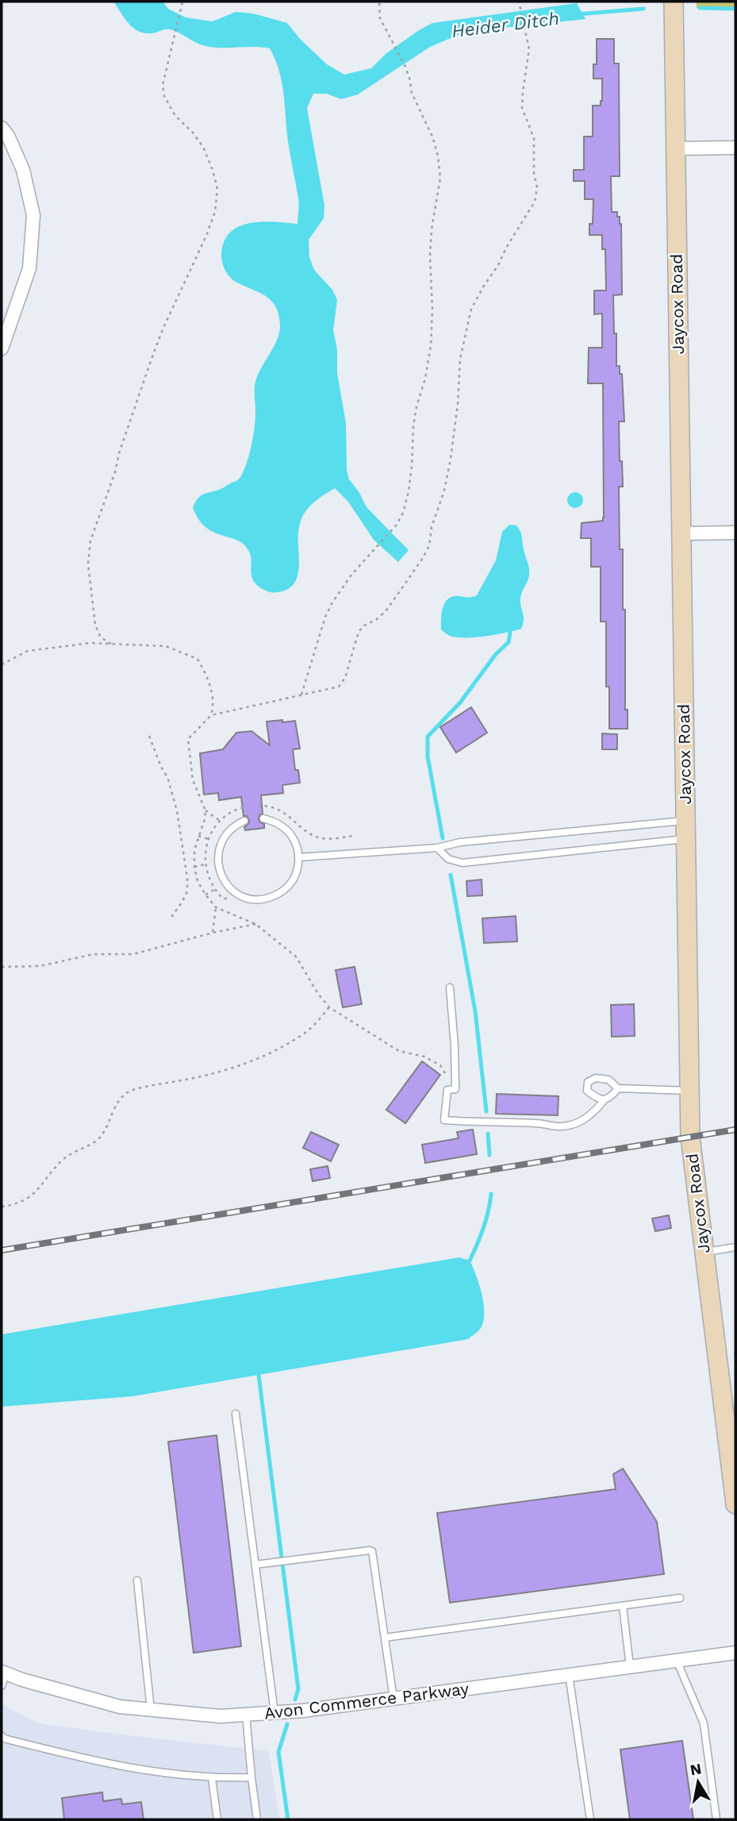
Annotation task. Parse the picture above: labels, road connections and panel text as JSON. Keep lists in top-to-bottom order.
{
  "streets": {
    "street": ["Jaycox Road", "Avon Commerce Parkway"]
  },
  "water": ["Heider Ditch"],
  "north": "top"
}
